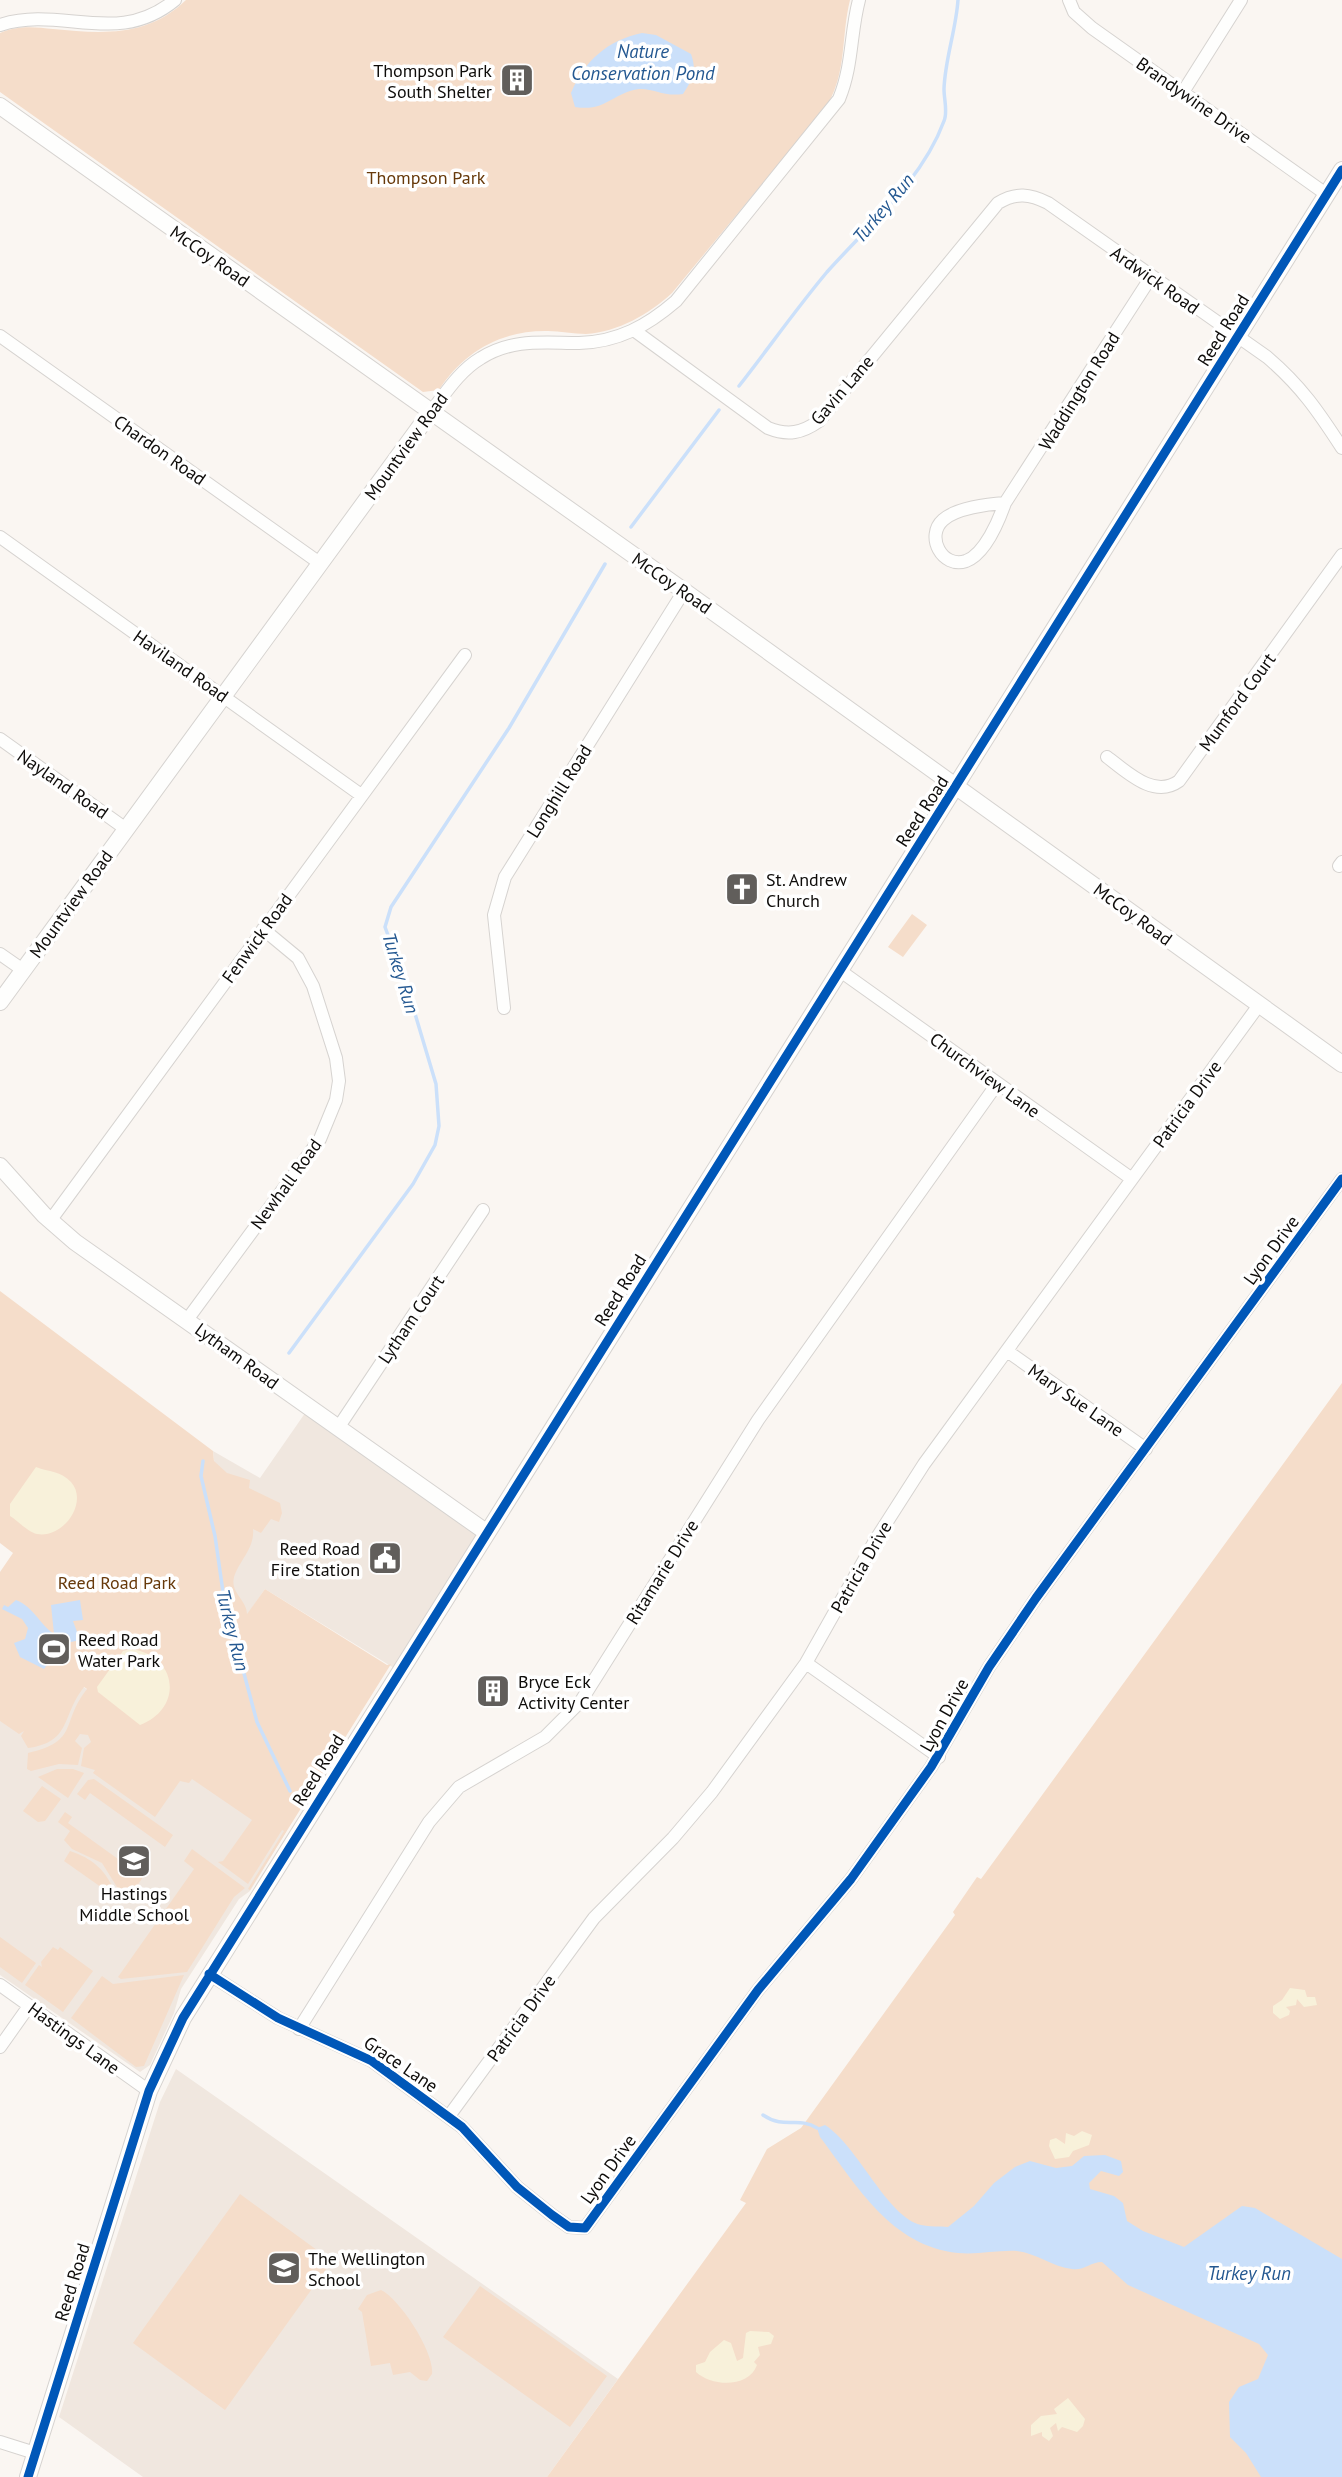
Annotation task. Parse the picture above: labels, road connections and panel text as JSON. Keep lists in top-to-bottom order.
{
  "streets": {
    "main road": [
      "McCoy Road",
      "Reed Road",
      "Mountview Road",
      "Lytham Road"
    ],
    "street": [
      "Brandywine Drive",
      "Ardwick Road",
      "Gavin Lane",
      "Waddington Road",
      "Chardon Road",
      "Haviland Road",
      "Mumford Court",
      "Nayland Road",
      "Longhill Road",
      "Fenwick Road",
      "Churchview Lane",
      "Patricia Drive",
      "Newhall Road",
      "Lyon Drive",
      "Lytham Court",
      "Mary Sue Lane",
      "Ritamarie Drive",
      "Hastings Lane",
      "Grace Lane"
    ]
  },
  "crossings": [
    ["Brandywine Drive", "Reed Road"],
    ["McCoy Road", "Reed Road"],
    ["McCoy Road", "Mountview Road"],
    ["McCoy Road", "Longhill Road"],
    ["McCoy Road", "Patricia Drive"],
    ["Ardwick Road", "Reed Road"],
    ["Ardwick Road", "Gavin Lane"],
    ["Ardwick Road", "Waddington Road"],
    ["Reed Road", "Churchview Lane"],
    ["Reed Road", "Lytham Road"],
    ["Reed Road", "Hastings Lane"],
    ["Reed Road", "Grace Lane"],
    ["Gavin Lane", "Mountview Road"],
    ["Mountview Road", "Chardon Road"],
    ["Mountview Road", "Haviland Road"],
    ["Mountview Road", "Nayland Road"],
    ["Haviland Road", "Fenwick Road"],
    ["Fenwick Road", "Newhall Road"],
    ["Fenwick Road", "Lytham Road"],
    ["Churchview Lane", "Patricia Drive"],
    ["Churchview Lane", "Ritamarie Drive"],
    ["Patricia Drive", "Mary Sue Lane"],
    ["Patricia Drive", "Grace Lane"],
    ["Newhall Road", "Lytham Road"],
    ["Lyon Drive", "Mary Sue Lane"],
    ["Lyon Drive", "Grace Lane"],
    ["Lytham Court", "Lytham Road"],
    ["Ritamarie Drive", "Grace Lane"]
  ],
  "water": ["Nature Conservation Pond", "Turkey Run"],
  "parks": ["Thompson Park", "Reed Road Park"],
  "places": {
    "building": ["Thompson Park South Shelter", "Bryce Eck Activity Center"],
    "church": ["St. Andrew Church"],
    "public building": ["Reed Road Fire Station"],
    "sports": ["Reed Road Water Park"],
    "school or university": ["Hastings Middle School", "The Wellington School"]
  }
}
